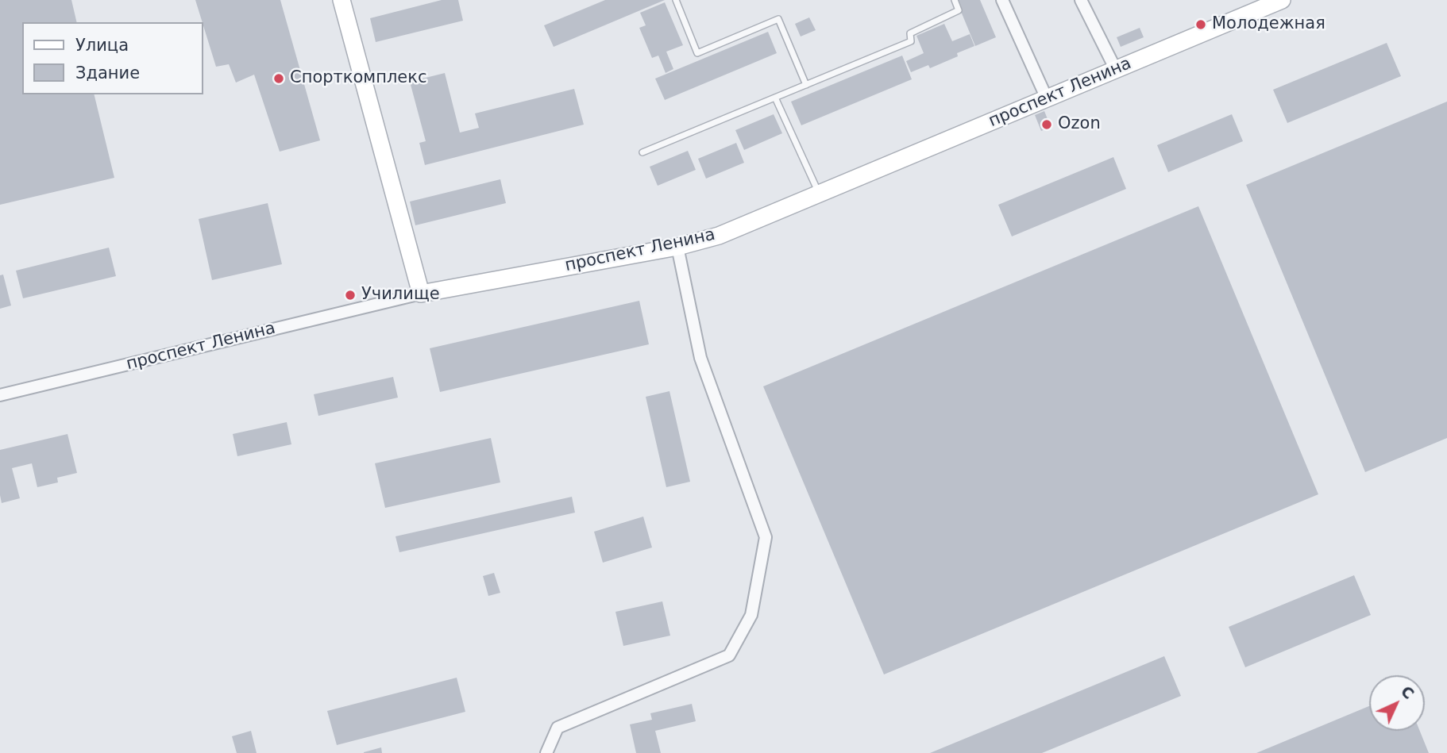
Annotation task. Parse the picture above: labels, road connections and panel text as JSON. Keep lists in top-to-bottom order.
{
  "streets": {
    "street": ["проспект Ленина"]
  },
  "places": [
    "Молодежная",
    "Спорткомплекс",
    "Ozon",
    "Училище"
  ],
  "legend": ["Улица", "Здание"],
  "north": "top right"
}
